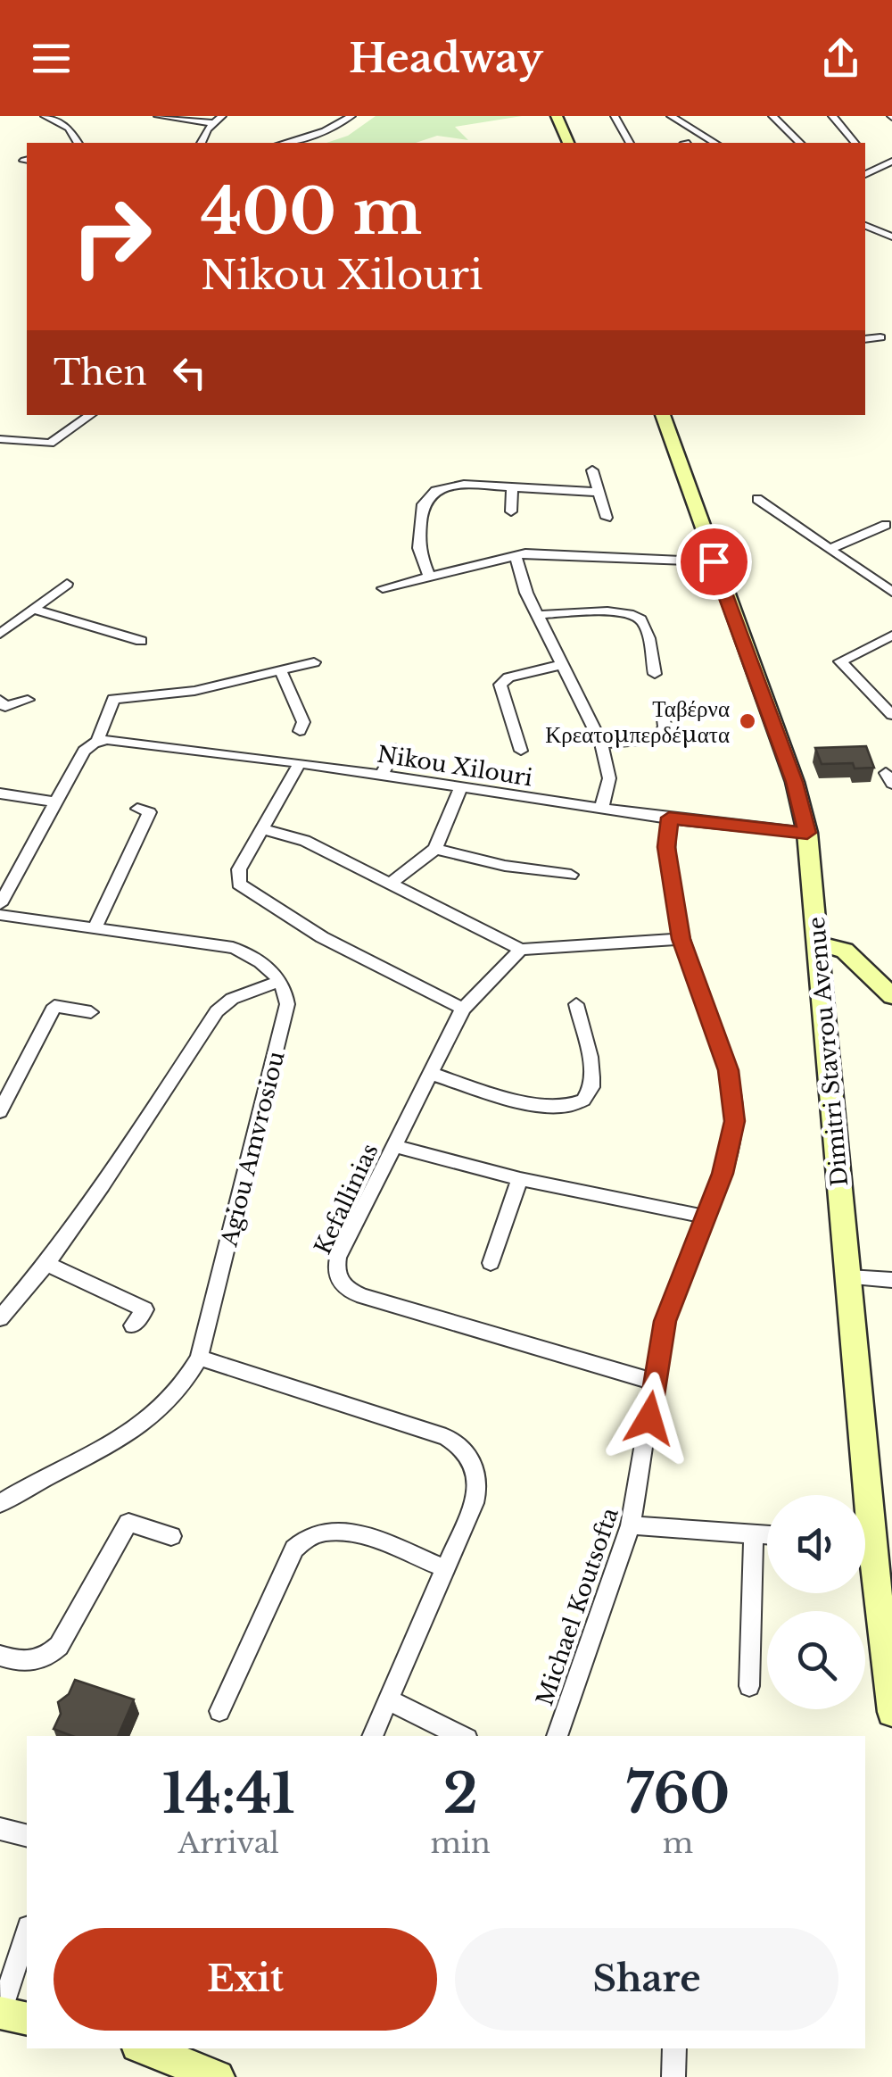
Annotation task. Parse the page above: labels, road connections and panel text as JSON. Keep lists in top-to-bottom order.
{
  "streets": {
    "main road": ["Dimitri Stavrou Avenue"],
    "street": [
      "Nikou Xilouri",
      "Agiou Amvrosiou",
      "Kefallinias",
      "Michael Koutsofta"
    ]
  },
  "crossings": [
    ["Nikou Xilouri", "Dimitri Stavrou Avenue"],
    ["Nikou Xilouri", "Michael Koutsofta"],
    ["Kefallinias", "Michael Koutsofta"]
  ],
  "places": ["Ταβέρνα Κρεατομπερδέματα"],
  "page": {
    "header": "Headway",
    "turn": ["400 m", "Nikou Xilouri"],
    "then": "Then",
    "eta": [
      "14:41",
      "Arrival",
      "2",
      "min",
      "760",
      "m"
    ],
    "buttons": ["Exit", "Share"]
  }
}
